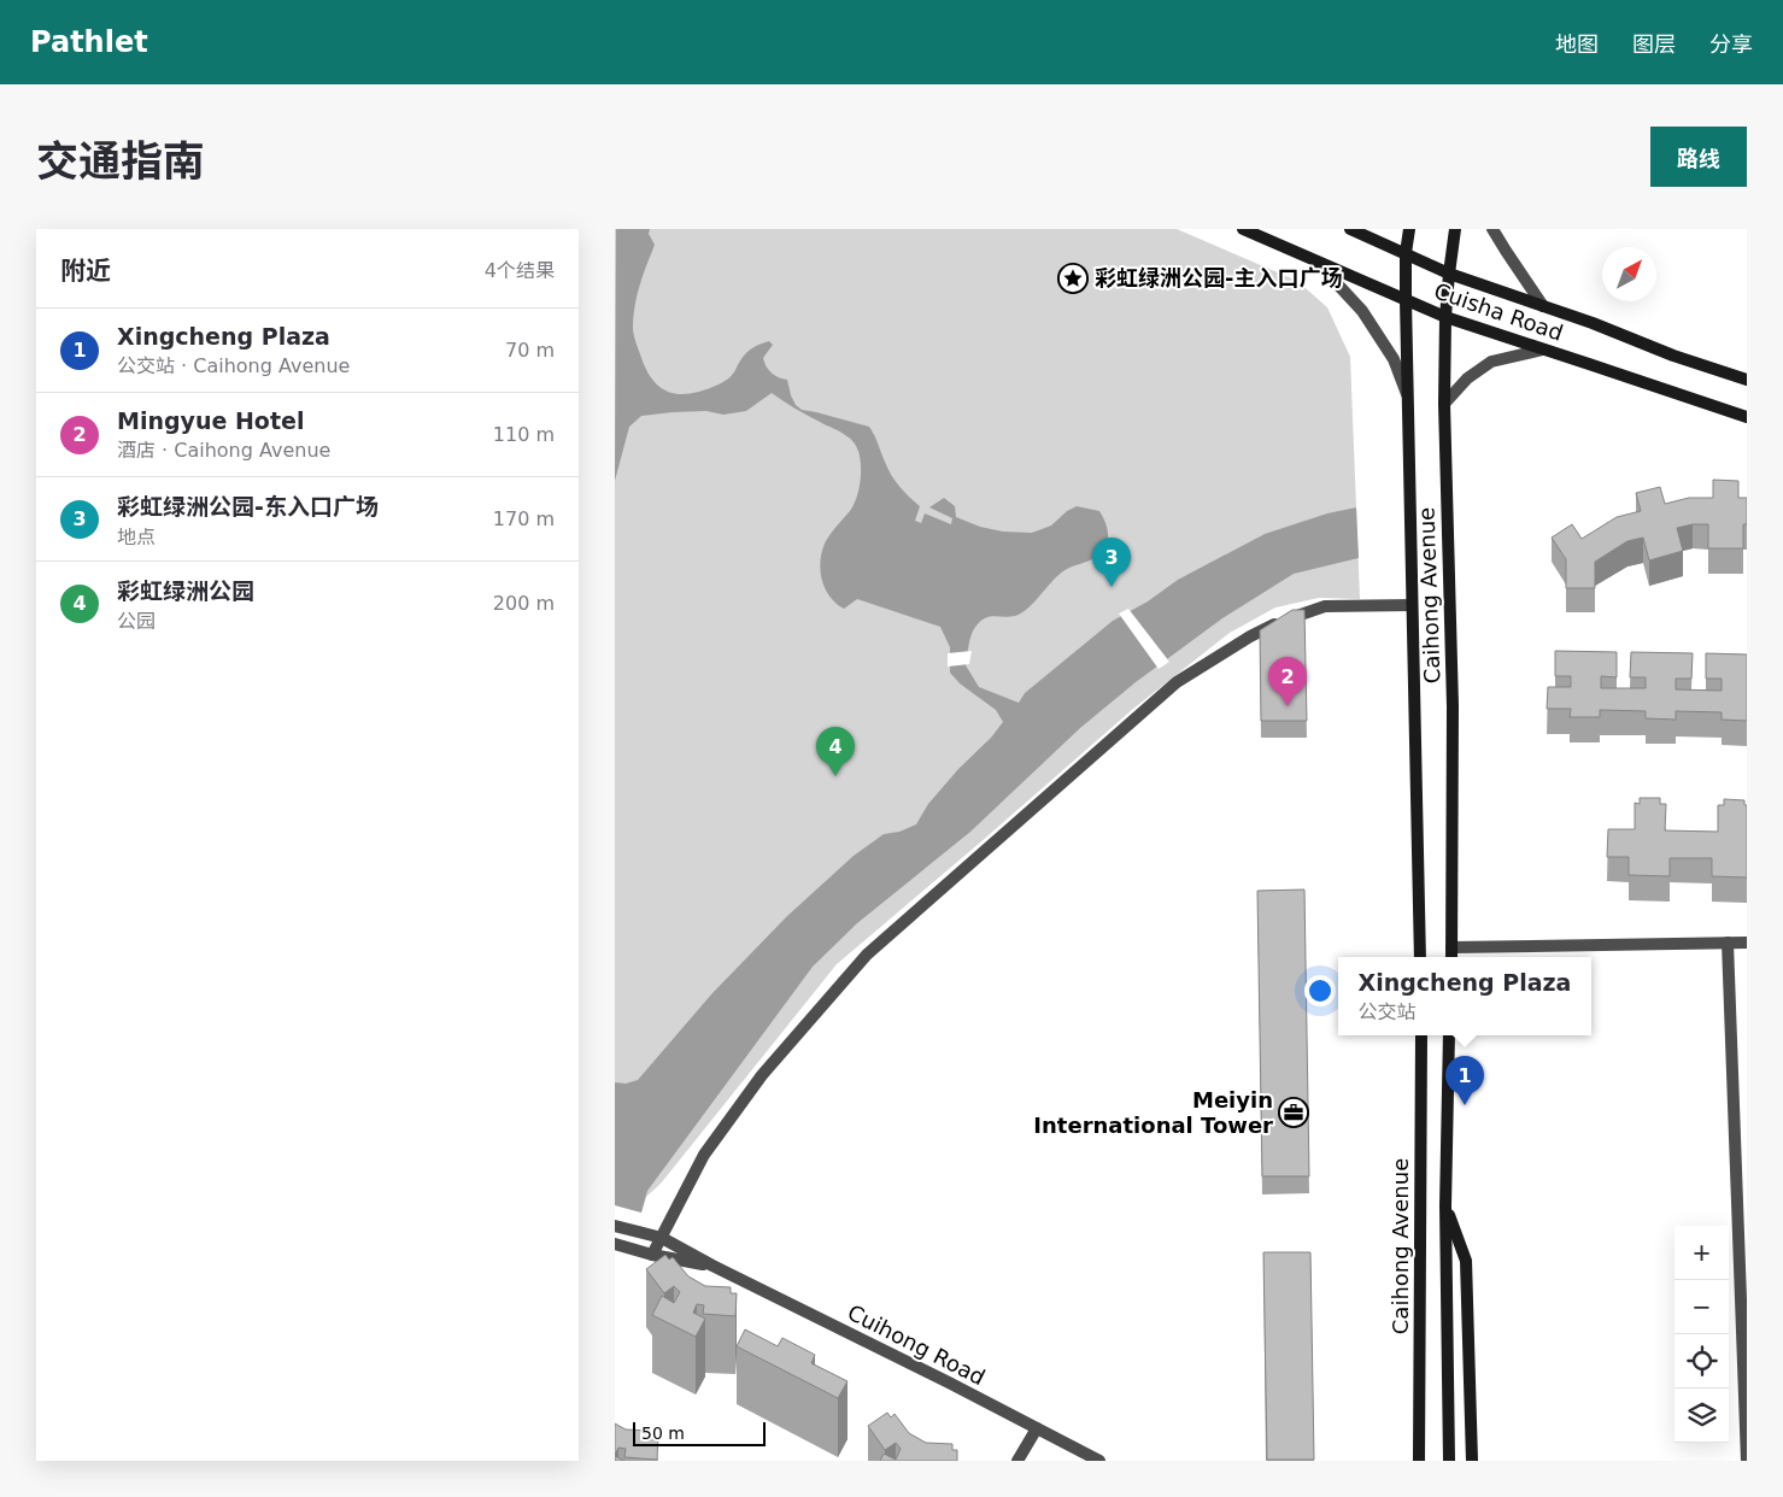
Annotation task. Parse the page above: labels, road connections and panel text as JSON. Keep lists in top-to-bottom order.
{
  "streets": {
    "main road": ["Cuisha Road", "Caihong Avenue"],
    "street": ["Cuihong Road"]
  },
  "crossings": [
    ["Cuisha Road", "Caihong Avenue"]
  ],
  "places": {
    "place": ["彩虹绿洲公园-主入口广场"],
    "office": ["Meiyin International Tower"]
  },
  "scale_bar": "50 m",
  "north": "top right",
  "page": {
    "header": "Pathlet",
    "nav": ["地图", "图层", "分享"],
    "title": "交通指南",
    "buttons": "路线",
    "heading": ["附近", "4个结果"],
    "list": [
      {
        "mark": "1",
        "name": "Xingcheng Plaza",
        "note": "公交站 · Caihong Avenue",
        "value": "70 m"
      },
      {
        "mark": "2",
        "name": "Mingyue Hotel",
        "note": "酒店 · Caihong Avenue",
        "value": "110 m"
      },
      {
        "mark": "3",
        "name": "彩虹绿洲公园-东入口广场",
        "note": "地点",
        "value": "170 m"
      },
      {
        "mark": "4",
        "name": "彩虹绿洲公园",
        "note": "公园",
        "value": "200 m"
      }
    ],
    "pins": [
      "3",
      "2",
      "4",
      "1"
    ],
    "popup": ["Xingcheng Plaza", "公交站"],
    "map_buttons": ["+", "−"],
    "scale": "50 m"
  }
}
